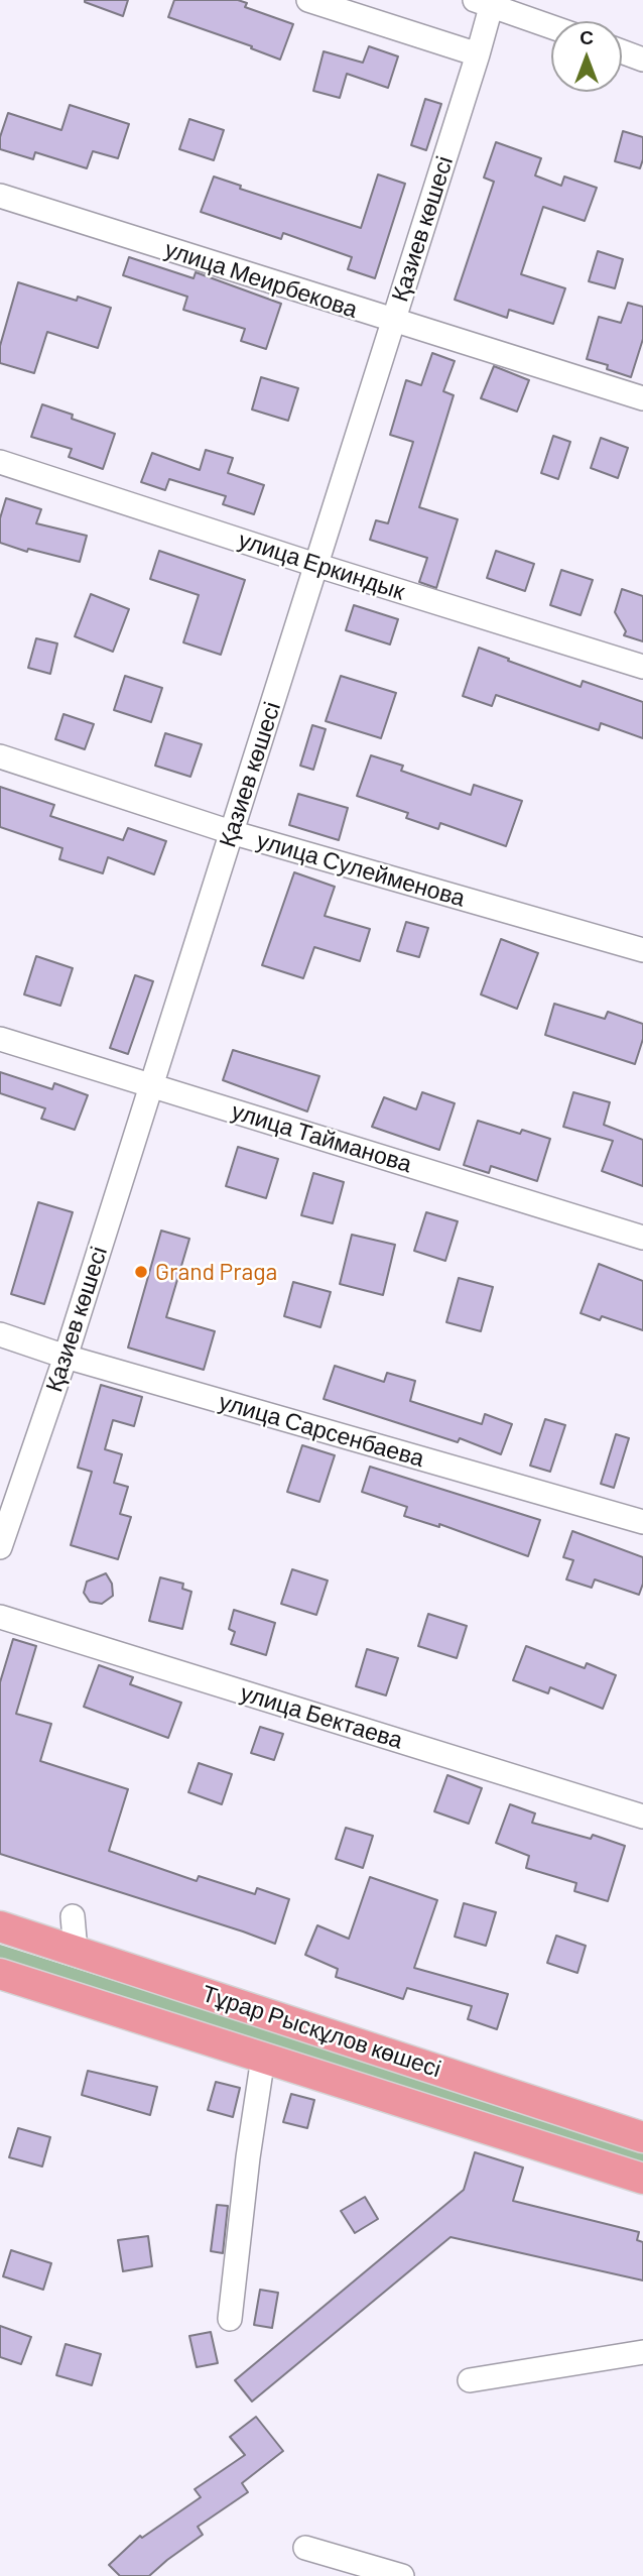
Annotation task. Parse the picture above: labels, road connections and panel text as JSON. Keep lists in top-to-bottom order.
{
  "streets": {
    "main road": ["Тұрар Рыскұлов көшесі"],
    "street": [
      "Қазиев көшесі",
      "улица Меирбекова",
      "улица Еркиндык",
      "улица Сулейменова",
      "улица Тайманова",
      "улица Сарсенбаева",
      "улица Бектаева"
    ]
  },
  "crossings": [
    ["Қазиев көшесі", "улица Меирбекова"],
    ["Қазиев көшесі", "улица Еркиндык"],
    ["Қазиев көшесі", "улица Сулейменова"],
    ["Қазиев көшесі", "улица Тайманова"],
    ["Қазиев көшесі", "улица Сарсенбаева"]
  ],
  "places": ["Grand Praga"],
  "north": "top"
}
